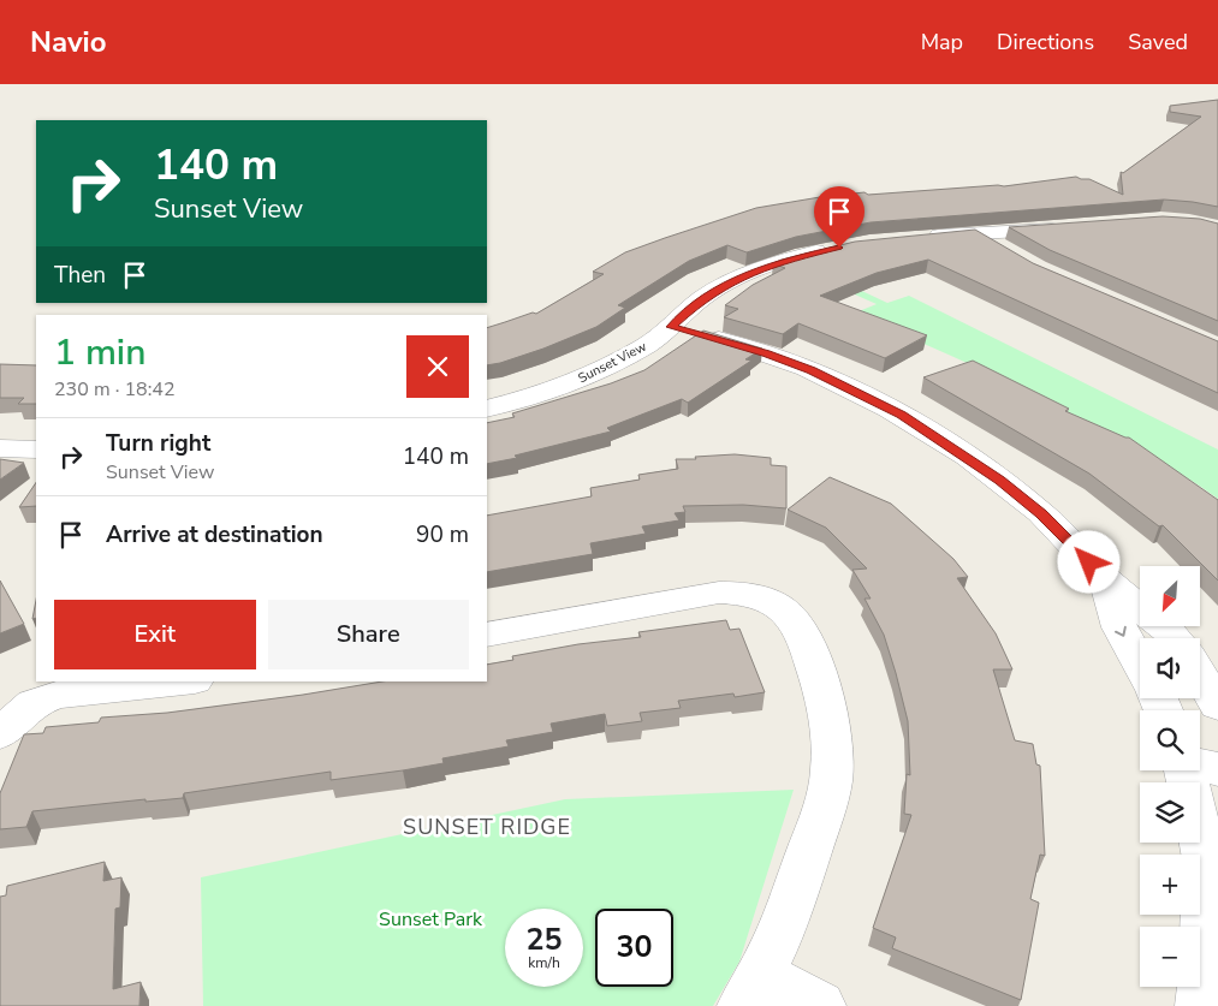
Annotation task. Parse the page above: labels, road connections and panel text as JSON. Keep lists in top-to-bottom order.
{
  "streets": {
    "street": ["Sunset View"]
  },
  "districts": ["SUNSET RIDGE"],
  "parks": ["Sunset Park"],
  "north": "bottom left",
  "page": {
    "header": "Navio",
    "nav": ["Map", "Directions", "Saved"],
    "turn": ["140 m", "Sunset View"],
    "then": "Then",
    "heading": ["1 min", "230 m · 18:42"],
    "list": [
      {
        "name": "Turn right",
        "note": "Sunset View",
        "value": "140 m"
      },
      {
        "name": "Arrive at destination",
        "value": "90 m"
      }
    ],
    "map_buttons": ["+", "−"],
    "buttons": ["Exit", "Share"],
    "speed": "25 km/h",
    "limit": "30"
  }
}
